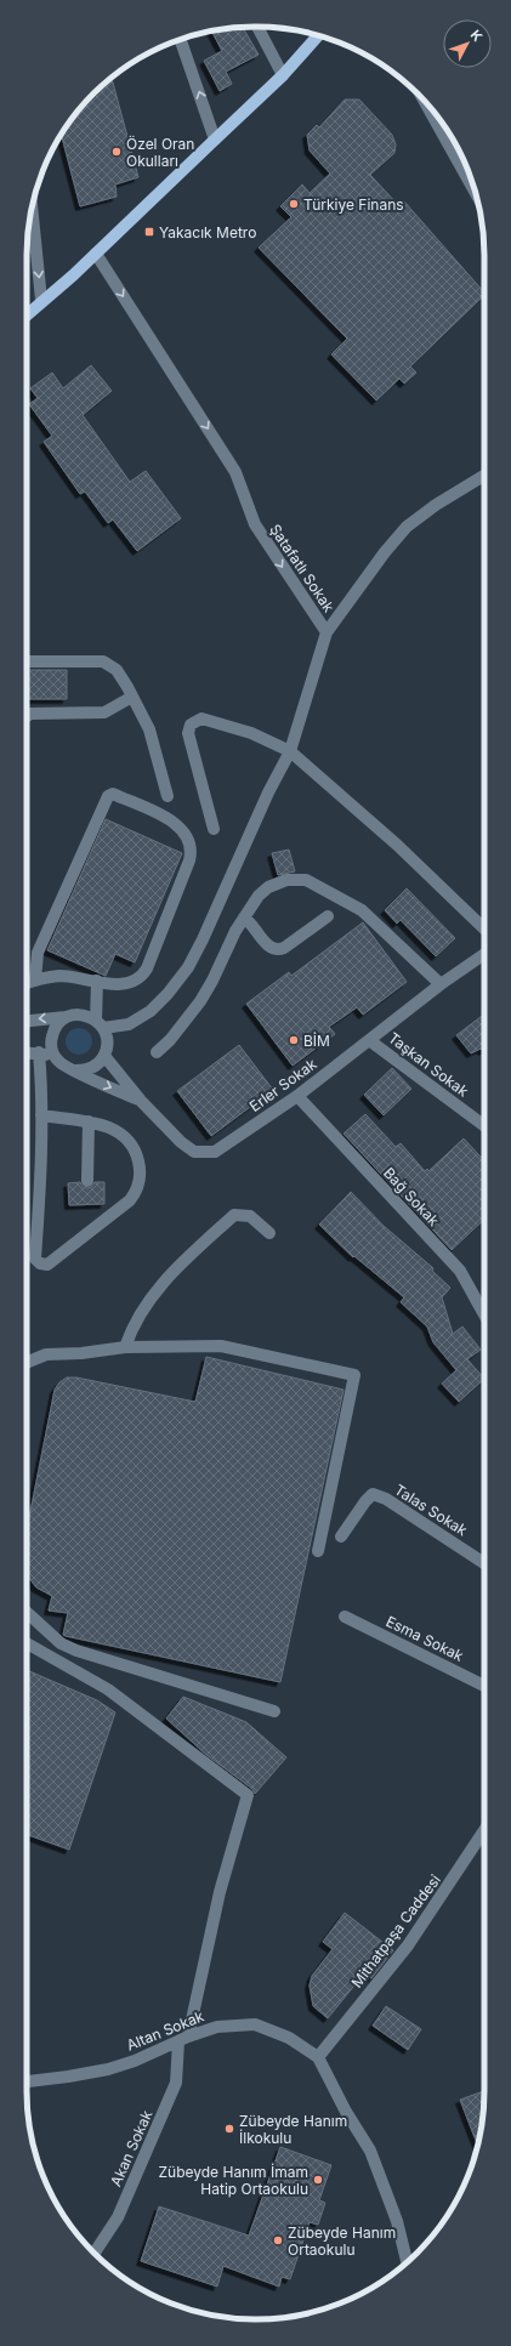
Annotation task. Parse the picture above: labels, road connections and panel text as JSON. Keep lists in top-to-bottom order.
{
  "streets": {
    "street": [
      "Şatafatlı Sokak",
      "Taşkan Sokak",
      "Erler Sokak",
      "Bağ Sokak",
      "Talas Sokak",
      "Esma Sokak",
      "Mithatpaşa Caddesi",
      "Altan Sokak",
      "Akan Sokak"
    ]
  },
  "crossings": [
    ["Şatafatlı Sokak", "Erler Sokak"],
    ["Taşkan Sokak", "Erler Sokak"],
    ["Erler Sokak", "Bağ Sokak"],
    ["Mithatpaşa Caddesi", "Altan Sokak"],
    ["Altan Sokak", "Akan Sokak"]
  ],
  "one_way": ["Şatafatlı Sokak"],
  "places": {
    "other": [
      "Özel Oran Okulları",
      "Türkiye Finans",
      "BİM",
      "Zübeyde Hanım İlkokulu",
      "Zübeyde Hanım İmam Hatip Ortaokulu",
      "Zübeyde Hanım Ortaokulu"
    ],
    "transit": ["Yakacık Metro"]
  },
  "north": "top right"
}
